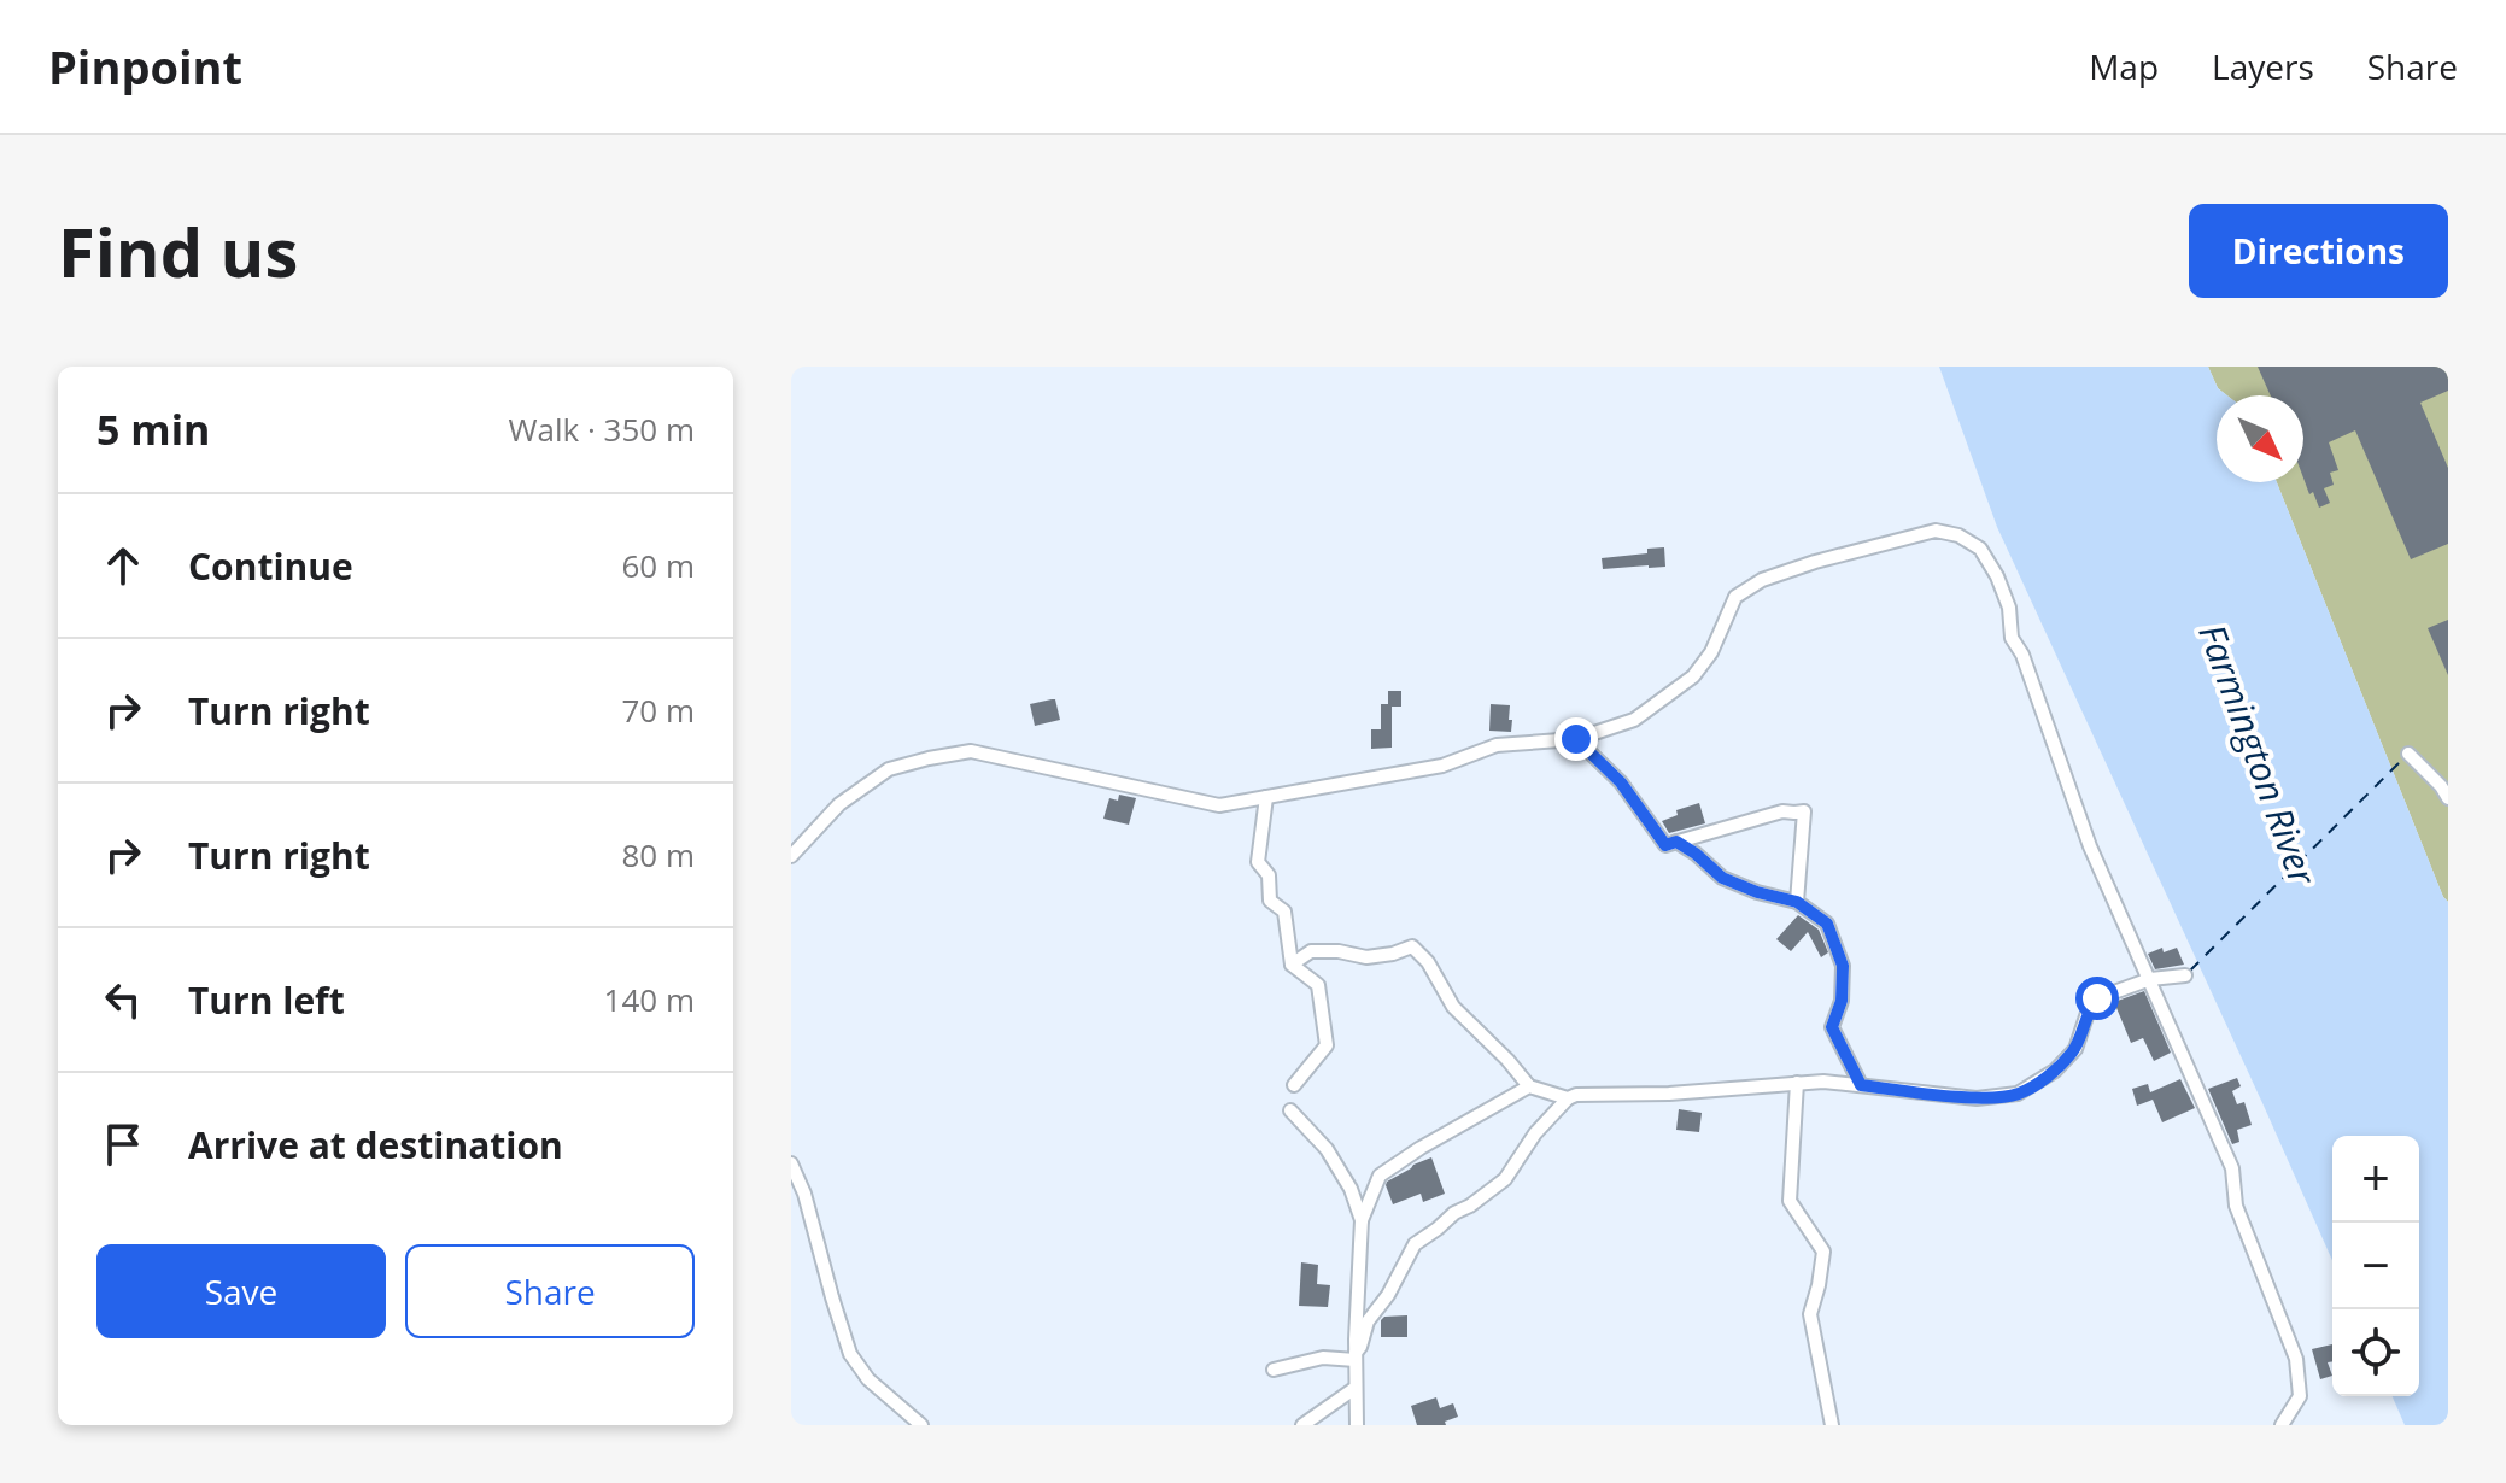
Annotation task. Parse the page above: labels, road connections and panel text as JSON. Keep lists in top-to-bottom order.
{
  "water": ["Farmington River"],
  "north": "bottom right",
  "page": {
    "header": "Pinpoint",
    "nav": ["Map", "Layers", "Share"],
    "buttons": [
      "Directions",
      ["Save", "Share"]
    ],
    "title": "Find us",
    "heading": ["5 min", "Walk · 350 m"],
    "list": [
      ["Continue", "60 m"],
      ["Turn right", "70 m"],
      ["Turn right", "80 m"],
      ["Turn left", "140 m"],
      "Arrive at destination"
    ],
    "map_buttons": ["+", "−"]
  }
}
